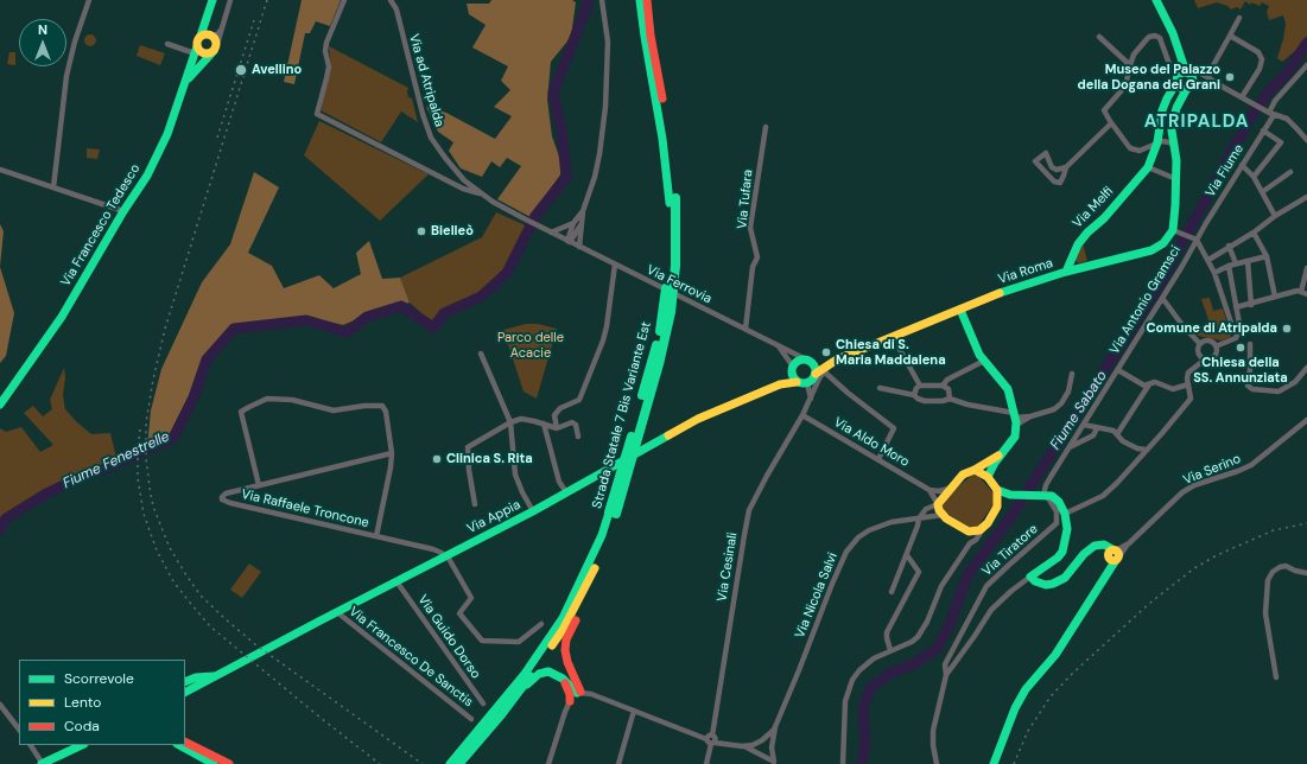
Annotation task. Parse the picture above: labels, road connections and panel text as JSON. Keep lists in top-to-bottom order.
{
  "streets": {
    "main road": [
      "Via Melfi",
      "Via Francesco Tedesco",
      "Via Roma",
      "Strada Statale 7 Bis Variante Est",
      "Via Appia"
    ],
    "street": [
      "Via ad Atripalda",
      "Via Fiume",
      "Via Tufara",
      "Via Ferrovia",
      "Via Antonio Gramsci",
      "Via Aldo Moro",
      "Via Serino",
      "Via Raffaele Troncone",
      "Via Tiratore",
      "Via Cesinali",
      "Via Nicola Salvi",
      "Via Guido Dorso",
      "Via Francesco De Sanctis"
    ]
  },
  "crossings": [
    ["Via ad Atripalda", "Via Ferrovia"],
    ["Via Fiume", "Via Antonio Gramsci"],
    ["Via Tufara", "Via Ferrovia"],
    ["Via Melfi", "Via Roma"],
    ["Via Roma", "Via Ferrovia"],
    ["Via Roma", "Via Appia"],
    ["Via Roma", "Via Cesinali"],
    ["Via Antonio Gramsci", "Via Tiratore"],
    ["Via Aldo Moro", "Via Cesinali"],
    ["Via Raffaele Troncone", "Via Appia"],
    ["Via Appia", "Via Guido Dorso"],
    ["Via Appia", "Via Francesco De Sanctis"]
  ],
  "districts": ["ATRIPALDA"],
  "water": ["Fiume Sabato", "Fiume Fenestrelle"],
  "parks": ["Parco delle Acacie"],
  "places": [
    "Avellino",
    "Museo del Palazzo della Dogana dei Grani",
    "Bielleò",
    "Comune di Atripalda",
    "Chiesa della SS. Annunziata",
    "Chiesa di S. Maria Maddalena",
    "Clinica S. Rita"
  ],
  "legend": ["Scorrevole", "Lento", "Coda"],
  "north": "top"
}
